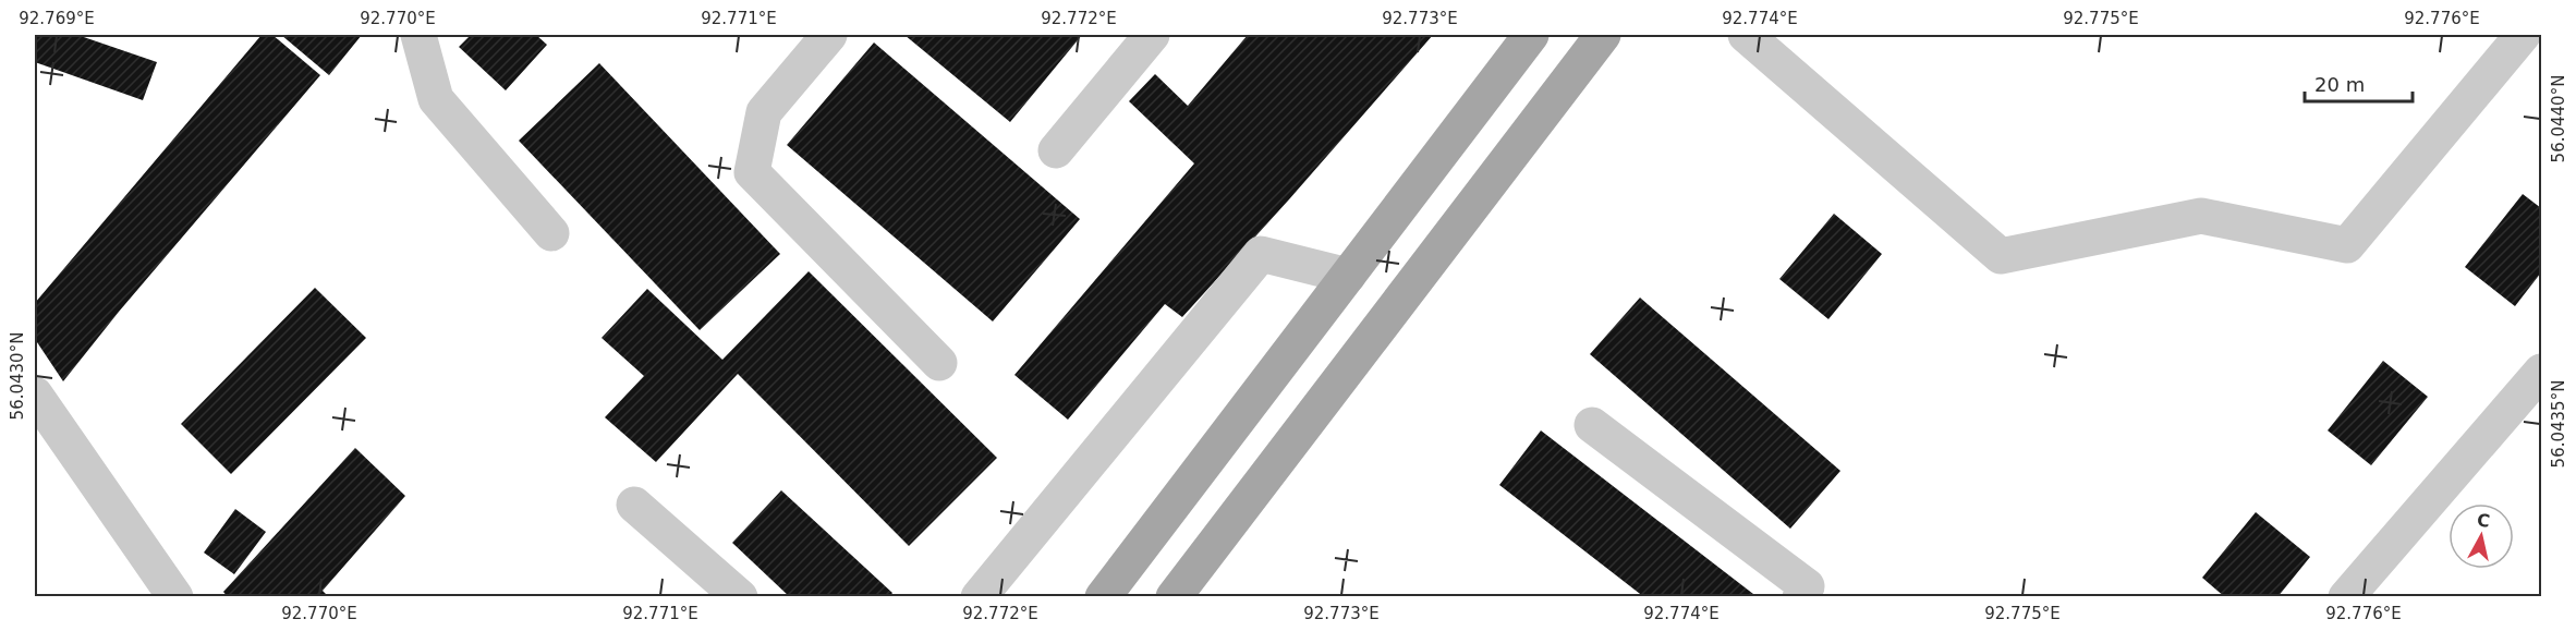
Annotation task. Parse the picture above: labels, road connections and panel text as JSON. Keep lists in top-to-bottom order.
{
  "scale_bar": "20 m",
  "north": "top",
  "coordinates": [
    "92.769°E",
    "92.770°E",
    "92.771°E",
    "92.772°E",
    "92.773°E",
    "92.774°E",
    "92.775°E",
    "92.776°E",
    "56.0440°N",
    "56.0430°N",
    "56.0435°N"
  ]
}
